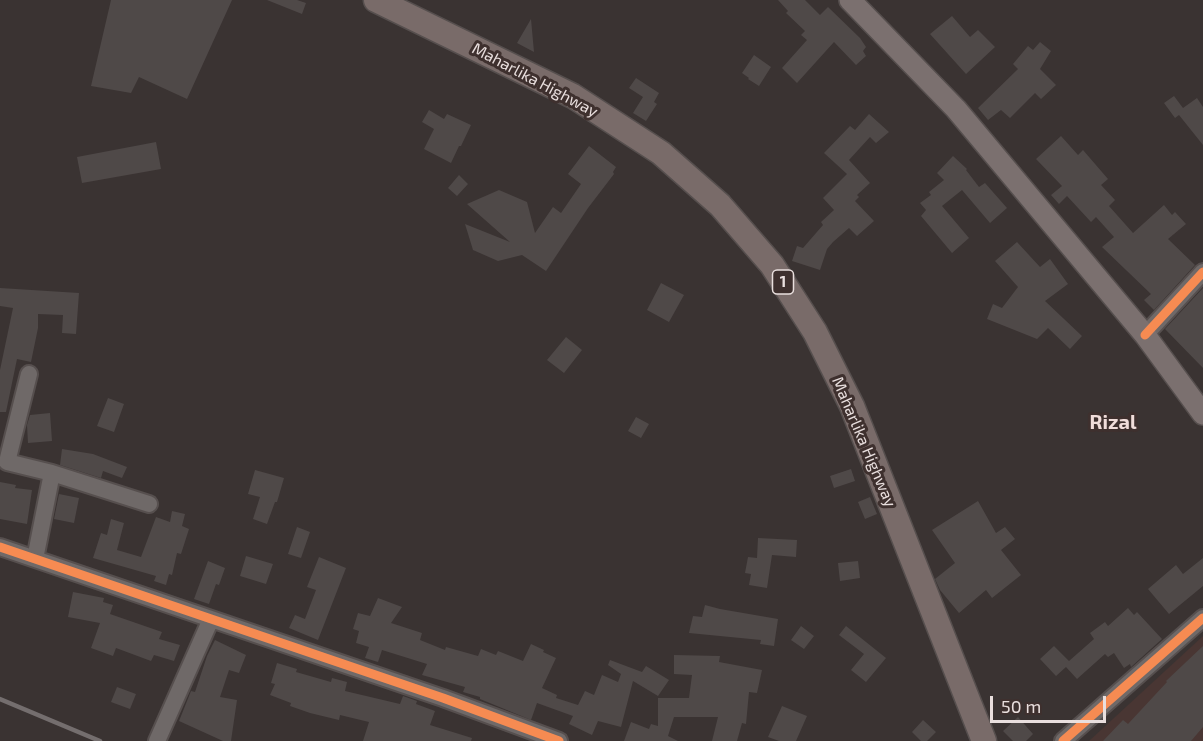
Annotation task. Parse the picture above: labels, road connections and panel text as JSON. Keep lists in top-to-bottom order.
{
  "streets": {
    "highway": ["Maharlika Highway", "1"]
  },
  "districts": ["Rizal"],
  "scale_bar": "50 m"
}
